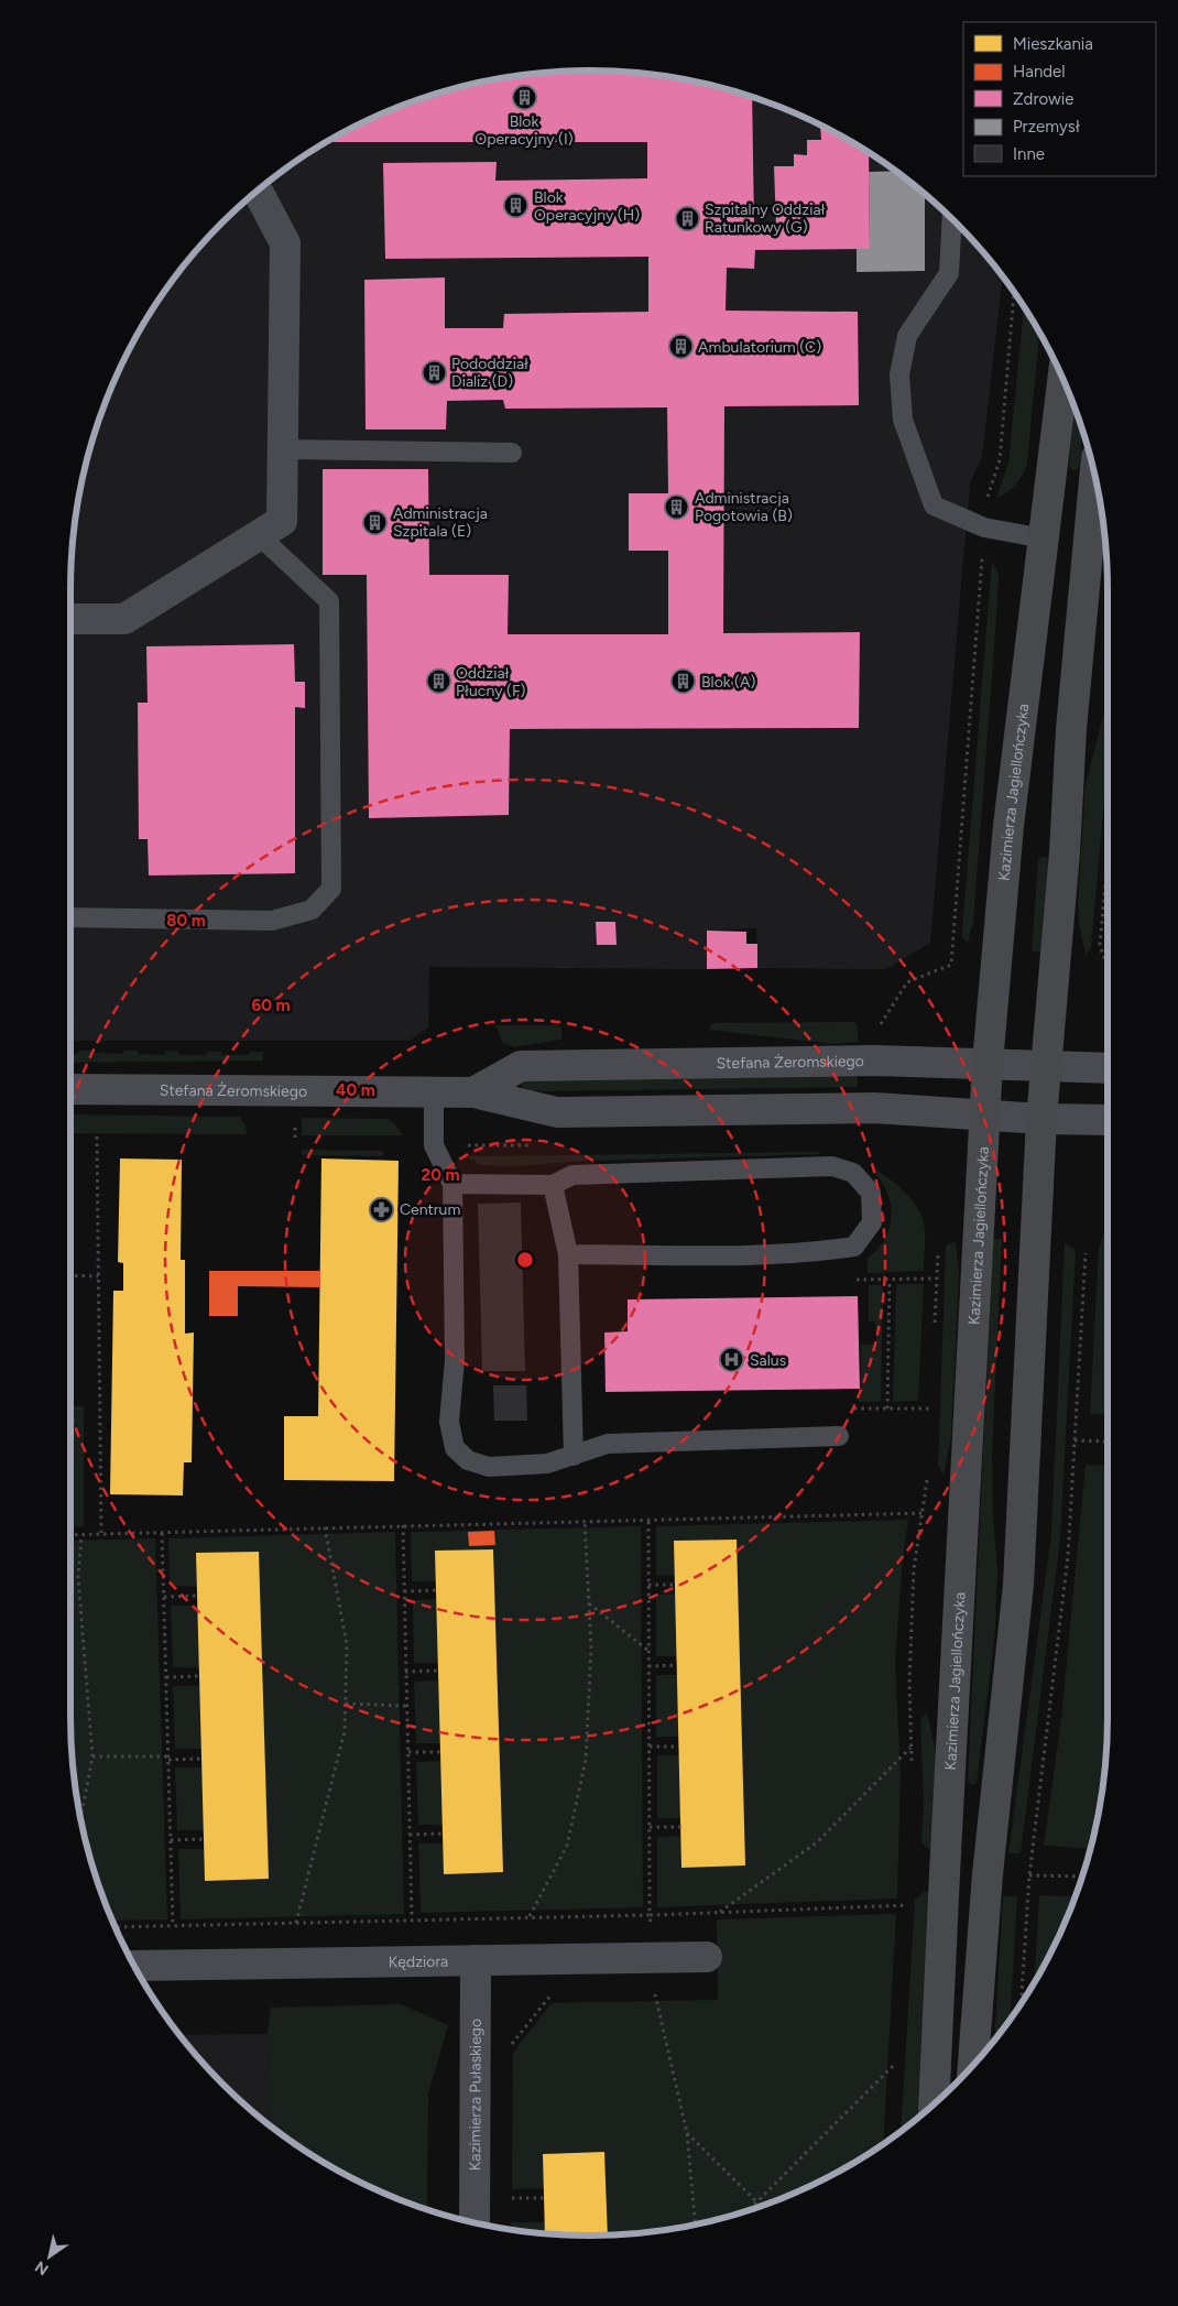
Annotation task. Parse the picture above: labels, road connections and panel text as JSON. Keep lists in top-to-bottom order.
{
  "streets": {
    "main road": ["Kazimierza Jagiellończyka"],
    "street": ["Stefana Żeromskiego", "Kędziora", "Kazimierza Pułaskiego"]
  },
  "crossings": [
    ["Kazimierza Jagiellończyka", "Stefana Żeromskiego"],
    ["Kędziora", "Kazimierza Pułaskiego"]
  ],
  "places": {
    "building": [
      "Blok Operacyjny (I)",
      "Blok Operacyjny (H)",
      "Szpitalny Oddział Ratunkowy (G)",
      "Ambulatorium (C)",
      "Pododdział Dializ (D)",
      "Administracja Pogotowia (B)",
      "Administracja Szpitala (E)",
      "Oddział Płucny (F)",
      "Blok (A)"
    ],
    "pharmacy": ["Centrum"],
    "hospital": ["Salus"]
  },
  "legend": [
    "Mieszkania",
    "Handel",
    "Zdrowie",
    "Przemysł",
    "Inne"
  ],
  "north": "bottom left",
  "rings": [
    "80 m",
    "60 m",
    "40 m",
    "20 m"
  ]
}
